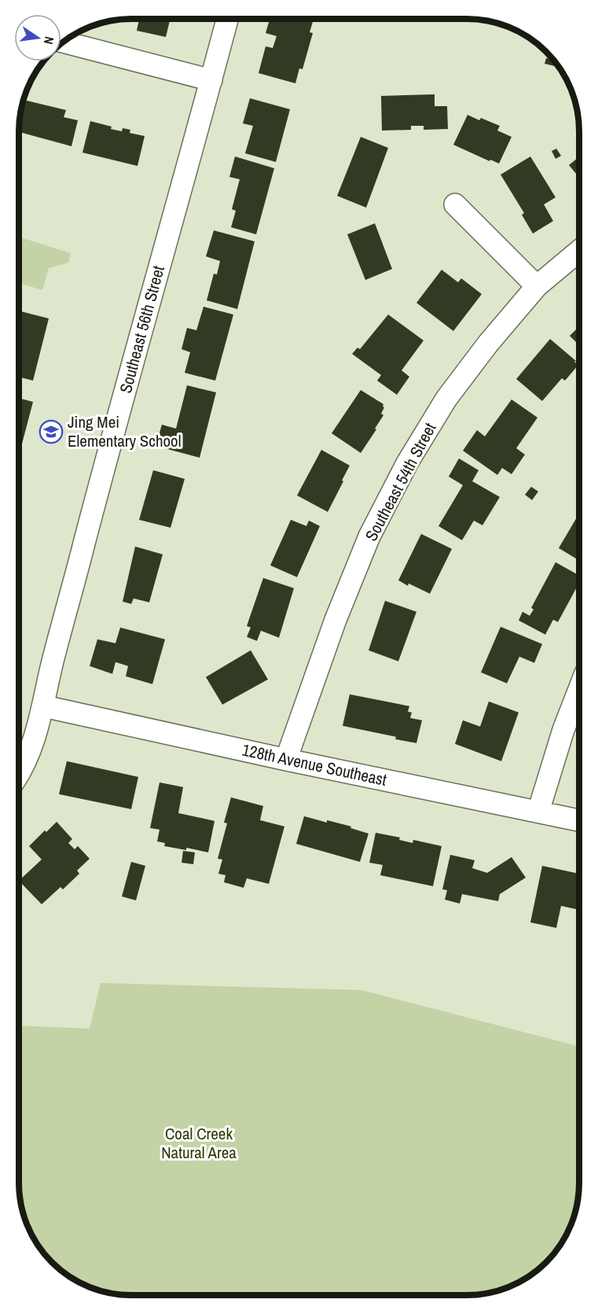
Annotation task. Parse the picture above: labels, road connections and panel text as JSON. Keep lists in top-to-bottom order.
{
  "streets": {
    "street": ["Southeast 56th Street", "Southeast 54th Street", "128th Avenue Southeast"]
  },
  "crossings": [
    ["Southeast 56th Street", "128th Avenue Southeast"],
    ["Southeast 54th Street", "128th Avenue Southeast"]
  ],
  "parks": ["Coal Creek Natural Area"],
  "places": {
    "school or university": ["Jing Mei Elementary School"]
  },
  "north": "right"
}
